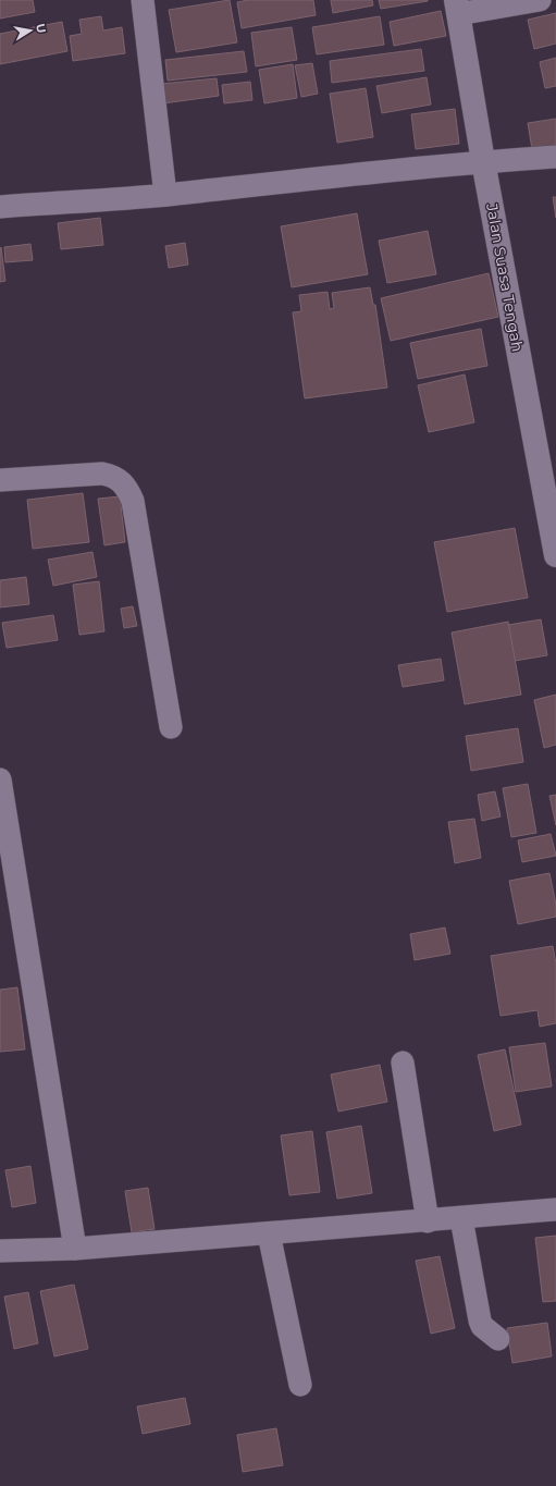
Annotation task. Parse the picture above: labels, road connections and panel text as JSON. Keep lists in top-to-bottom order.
{
  "streets": {
    "street": ["Jalan Suasa Tengah"]
  },
  "north": "right"
}
